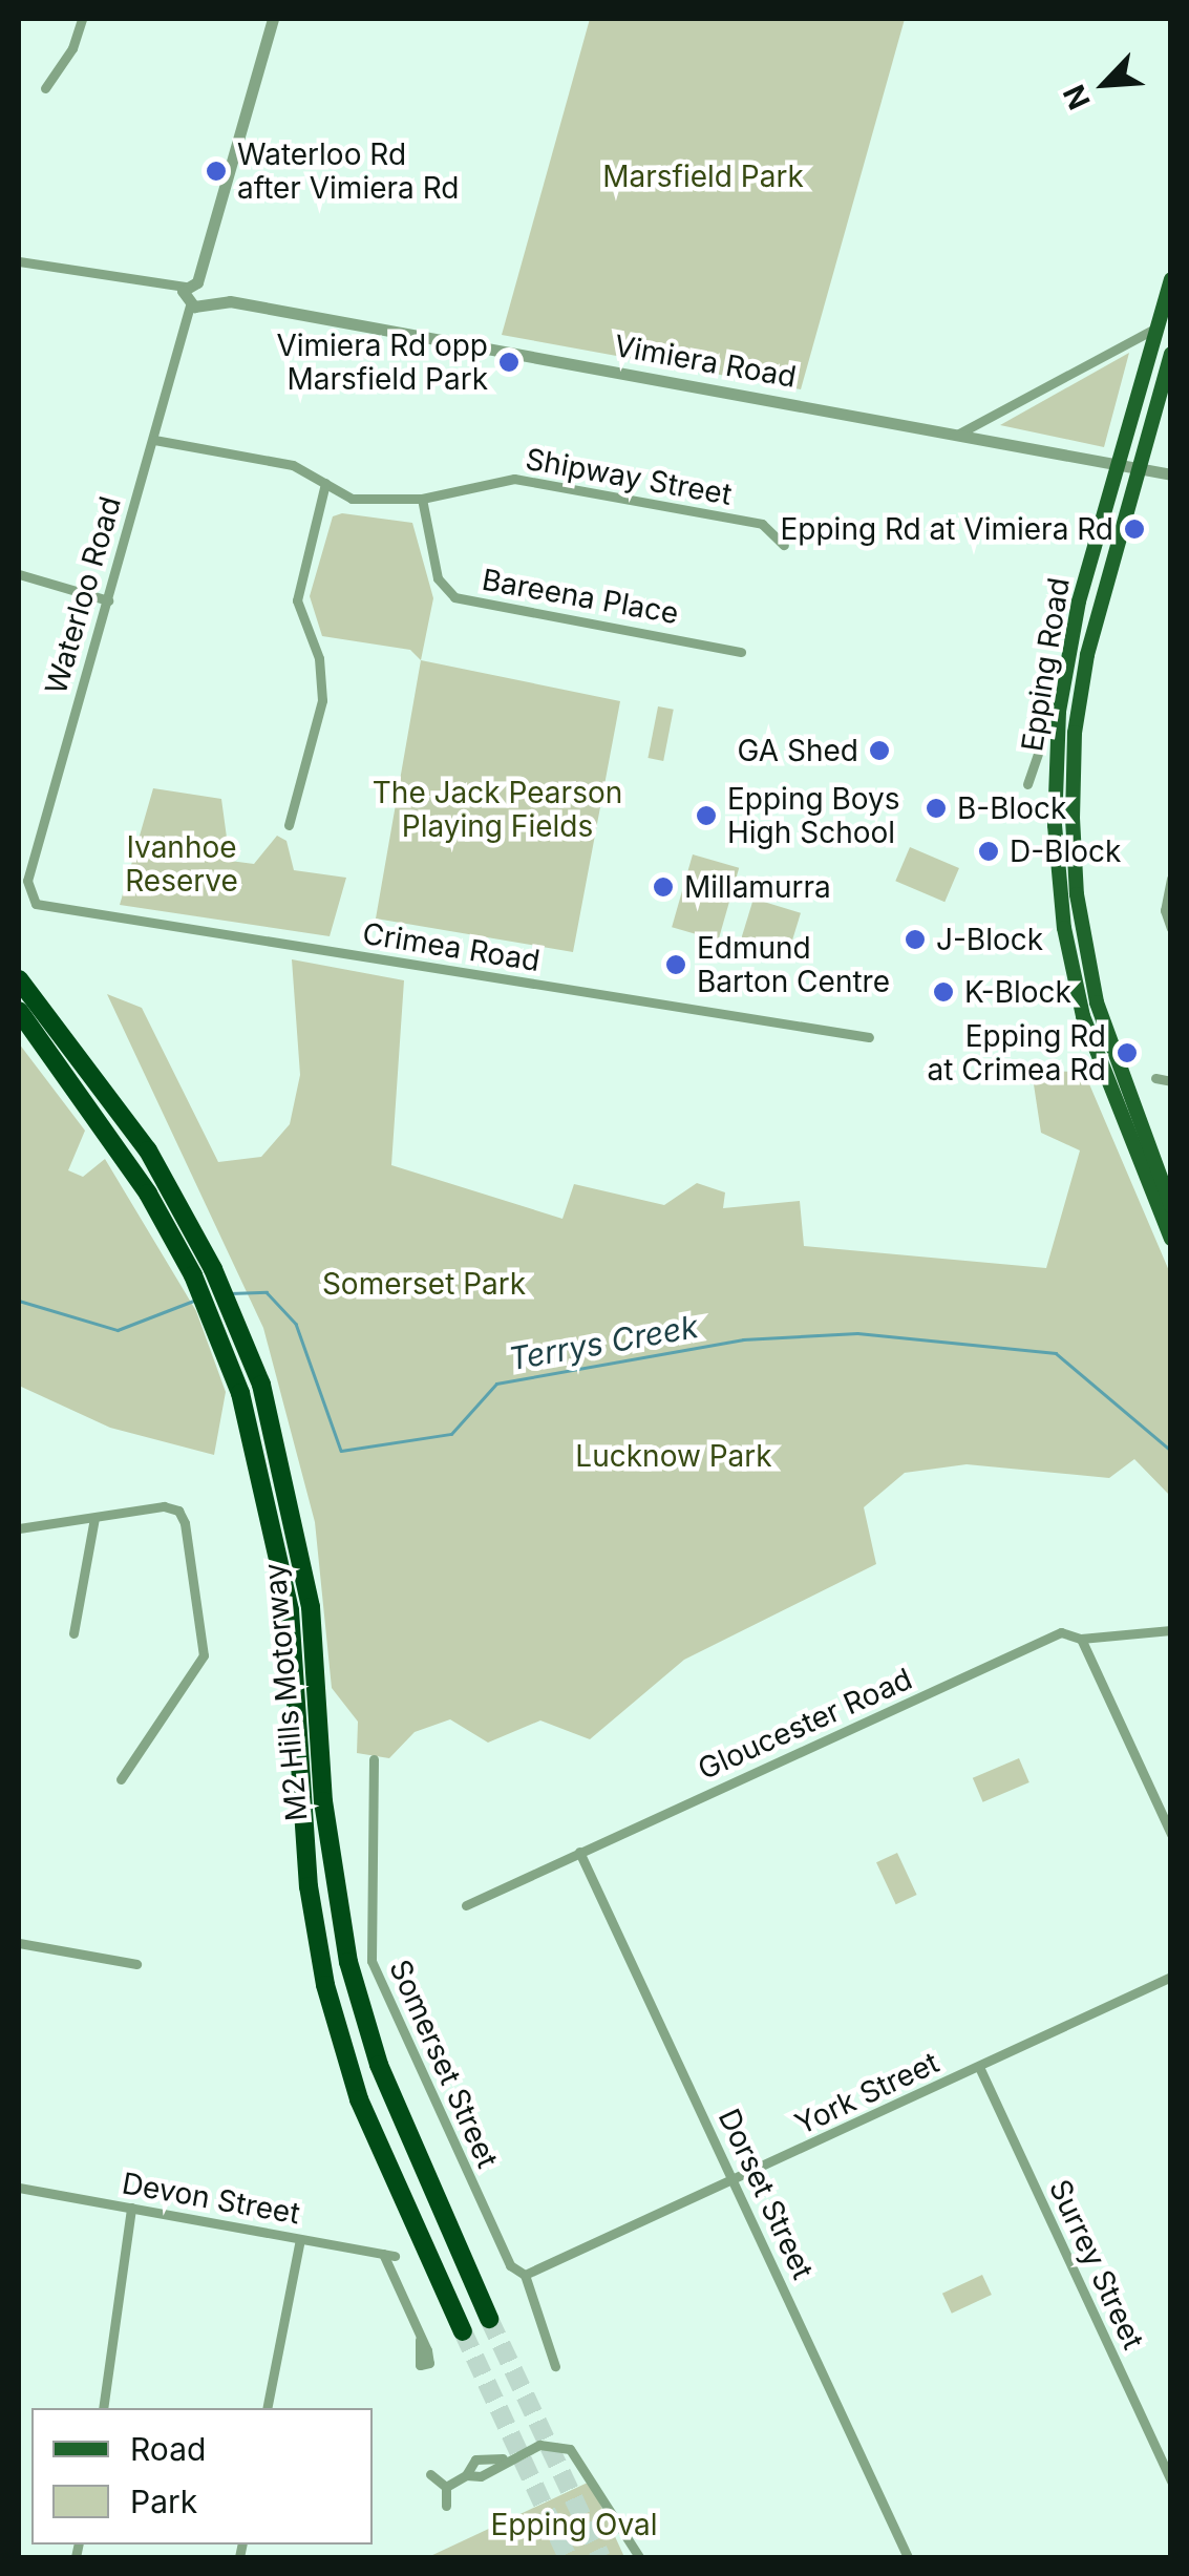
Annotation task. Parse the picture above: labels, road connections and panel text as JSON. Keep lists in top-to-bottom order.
{
  "streets": {
    "highway": ["M2 Hills Motorway"],
    "main road": ["Epping Road"],
    "street": [
      "Vimiera Road",
      "Shipway Street",
      "Waterloo Road",
      "Bareena Place",
      "Crimea Road",
      "Gloucester Road",
      "Somerset Street",
      "York Street",
      "Dorset Street",
      "Devon Street",
      "Surrey Street"
    ]
  },
  "crossings": [
    ["Vimiera Road", "Epping Road"],
    ["Shipway Street", "Waterloo Road"],
    ["Shipway Street", "Bareena Place"],
    ["Waterloo Road", "Crimea Road"],
    ["Gloucester Road", "Dorset Street"],
    ["Somerset Street", "York Street"],
    ["York Street", "Dorset Street"],
    ["York Street", "Surrey Street"]
  ],
  "water": ["Terrys Creek"],
  "parks": [
    "Marsfield Park",
    "The Jack Pearson Playing Fields",
    "Ivanhoe Reserve",
    "Somerset Park",
    "Lucknow Park",
    "Epping Oval"
  ],
  "places": [
    "Waterloo Rd after Vimiera Rd",
    "Vimiera Rd opp Marsfield Park",
    "Epping Rd at Vimiera Rd",
    "GA Shed",
    "B-Block",
    "Epping Boys High School",
    "D-Block",
    "Millamurra",
    "J-Block",
    "Edmund Barton Centre",
    "K-Block",
    "Epping Rd at Crimea Rd"
  ],
  "legend": ["Road", "Park"],
  "north": "bottom left"
}
